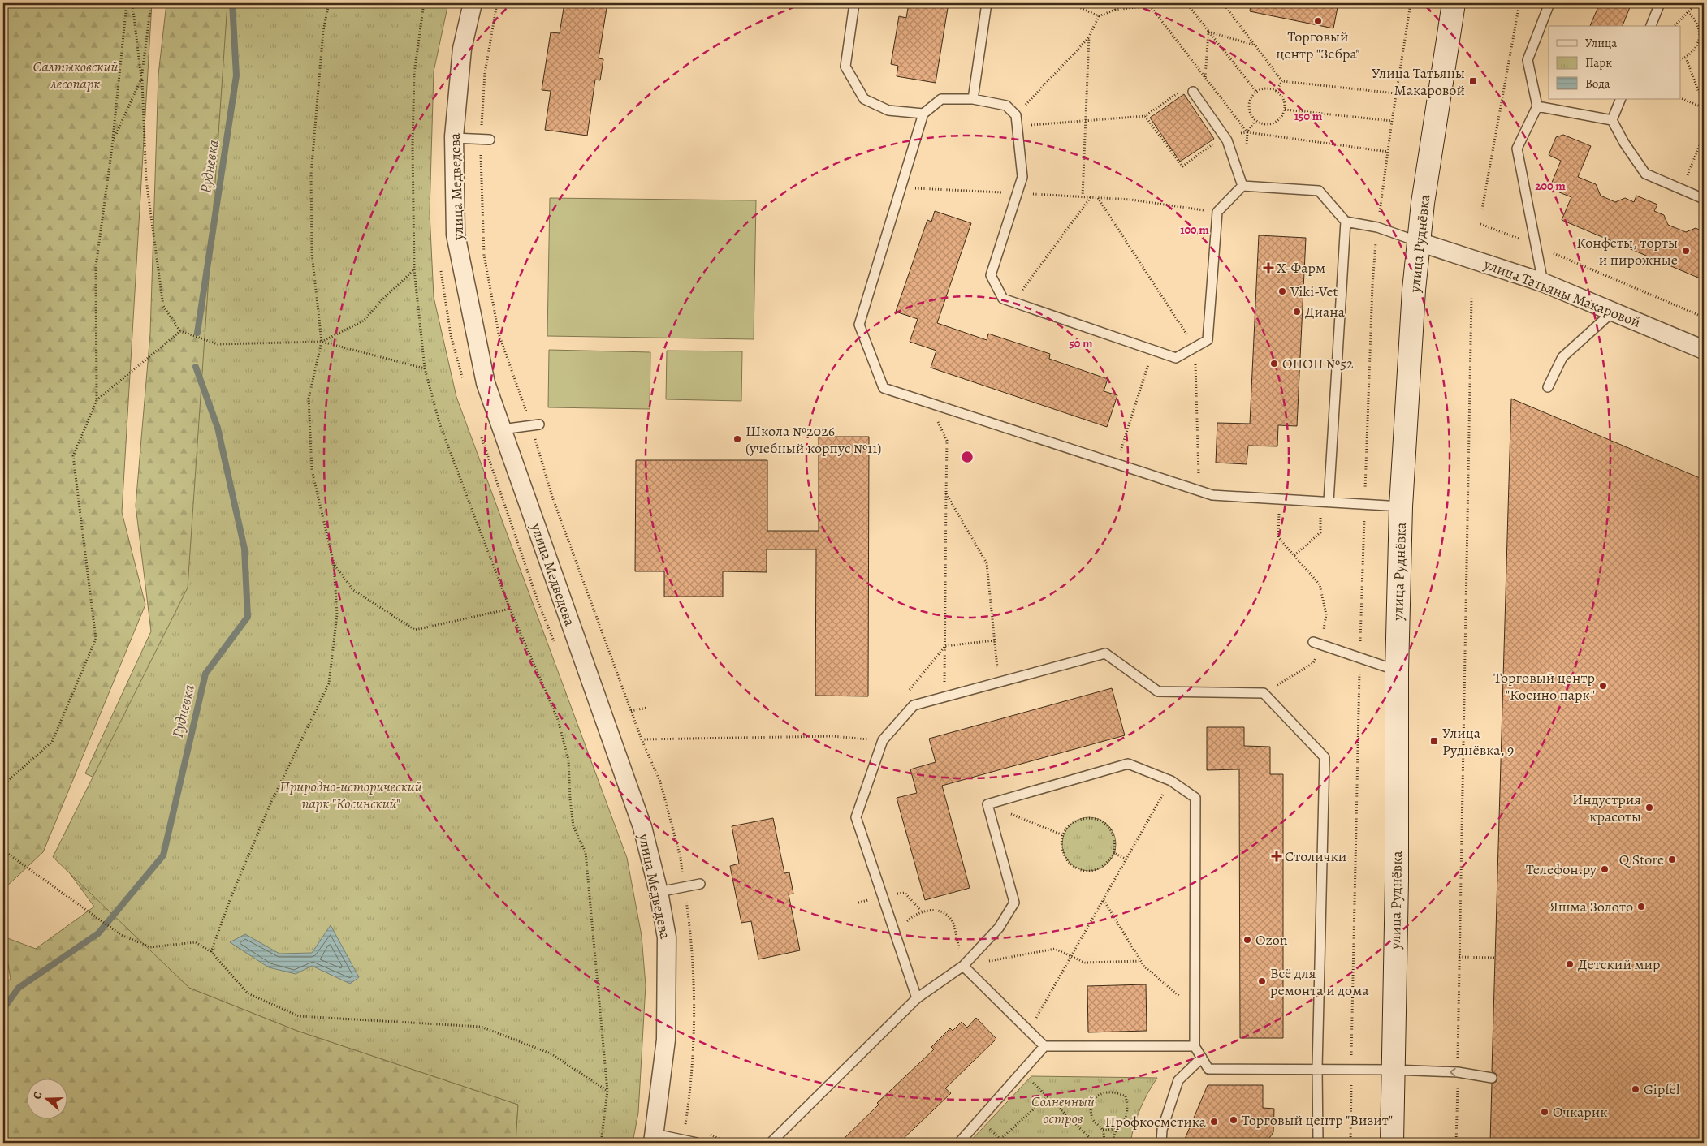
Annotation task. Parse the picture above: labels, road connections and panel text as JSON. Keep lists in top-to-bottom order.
{
  "streets": {
    "street": ["улица Медведева", "улица Руднёвка", "улица Татьяны Макаровой"]
  },
  "crossings": [
    ["улица Руднёвка", "улица Татьяны Макаровой"]
  ],
  "water": ["Рудневка"],
  "parks": ["Салтыковский лесопарк", "Природно-исторический парк \"Косинский\"", "Солнечный остров"],
  "places": {
    "other": [
      "Торговый центр \"Зебра\"",
      "Конфеты, торты и пирожные",
      "Viki-Vet",
      "Диана",
      "ОПОП №52",
      "Школа №2026 (учебный корпус №11)",
      "Торговый центр \"Косино парк\"",
      "Индустрия красоты",
      "Q Store",
      "Телефон.ру",
      "Яшма Золото",
      "Ozon",
      "Детский мир",
      "Всё для ремонта и дома",
      "Gipfel",
      "Очкарик",
      "Торговый центр \"Визит\"",
      "Профкосметика"
    ],
    "transit": ["Улица Татьяны Макаровой", "Улица Руднёвка, 9"],
    "health": ["X-Фарм", "Столички"]
  },
  "legend": ["Улица", "Парк", "Вода"],
  "north": "left",
  "rings": [
    "150 m",
    "200 m",
    "100 m",
    "50 m"
  ]
}
